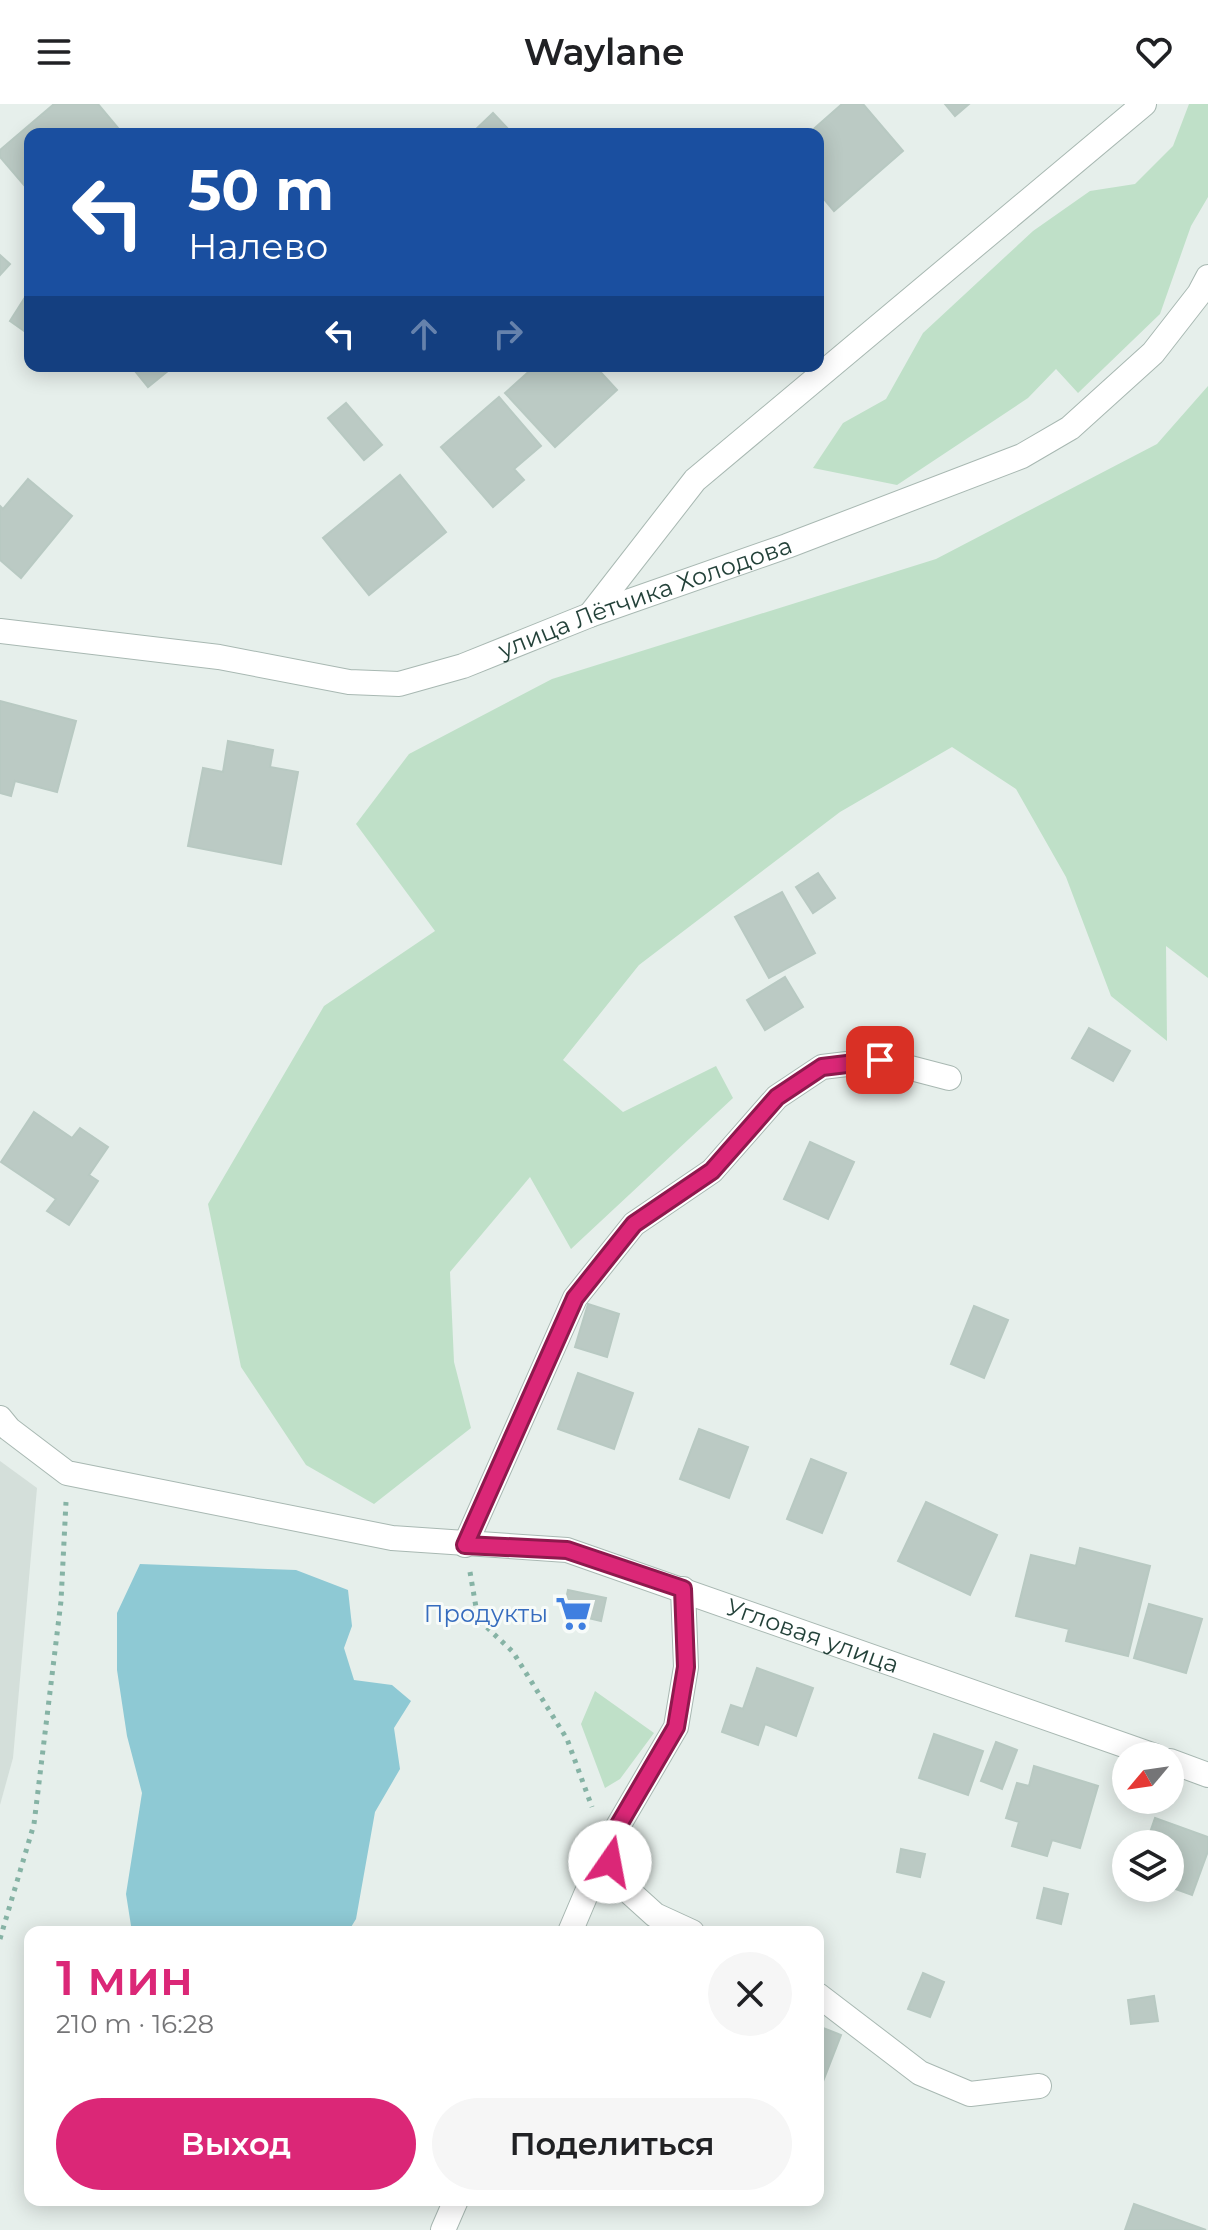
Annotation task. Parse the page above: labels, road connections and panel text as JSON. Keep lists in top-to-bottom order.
{
  "streets": {
    "street": ["улица Лётчика Холодова", "Угловая улица"]
  },
  "places": {
    "supermarket": ["Продукты"]
  },
  "north": "bottom left",
  "page": {
    "header": "Waylane",
    "turn": ["50 m", "Налево"],
    "heading": ["1 мин", "210 m · 16:28"],
    "buttons": ["Выход", "Поделиться"]
  }
}
